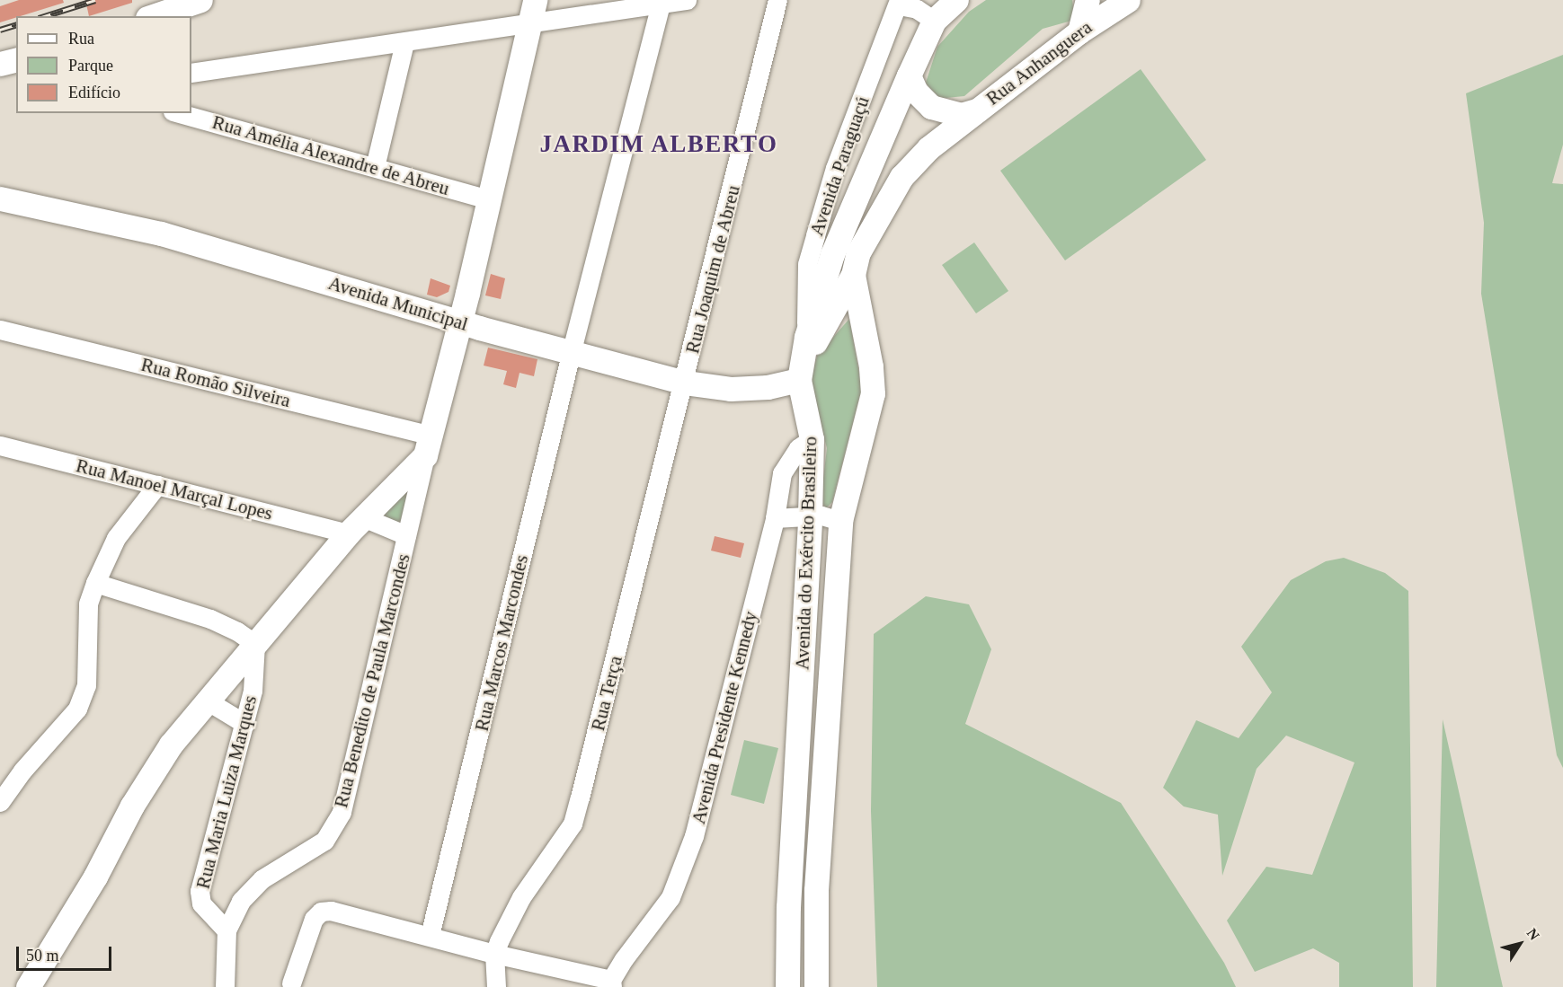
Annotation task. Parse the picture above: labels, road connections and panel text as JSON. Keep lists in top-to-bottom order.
{
  "streets": {
    "main road": ["Rua Anhanguera", "Avenida Municipal", "Avenida do Exército Brasileiro"],
    "street": [
      "Rua Amélia Alexandre de Abreu",
      "Avenida Paraguaçú",
      "Rua Joaquim de Abreu",
      "Rua Romão Silveira",
      "Rua Manoel Marçal Lopes",
      "Rua Marcos Marcondes",
      "Rua Benedito de Paula Marcondes",
      "Rua Terça",
      "Avenida Presidente Kennedy",
      "Rua Maria Luiza Marques"
    ]
  },
  "crossings": [
    ["Rua Anhanguera", "Avenida do Exército Brasileiro"],
    ["Avenida Paraguaçú", "Avenida do Exército Brasileiro"],
    ["Rua Joaquim de Abreu", "Avenida Municipal"],
    ["Rua Joaquim de Abreu", "Rua Terça"],
    ["Avenida Municipal", "Avenida do Exército Brasileiro"],
    ["Avenida Municipal", "Rua Marcos Marcondes"],
    ["Avenida Municipal", "Rua Terça"],
    ["Rua Romão Silveira", "Rua Benedito de Paula Marcondes"],
    ["Rua Manoel Marçal Lopes", "Rua Benedito de Paula Marcondes"],
    ["Avenida do Exército Brasileiro", "Avenida Presidente Kennedy"],
    ["Rua Benedito de Paula Marcondes", "Rua Maria Luiza Marques"]
  ],
  "districts": ["JARDIM ALBERTO"],
  "legend": ["Rua", "Parque", "Edifício"],
  "scale_bar": "50 m",
  "north": "top right"
}
